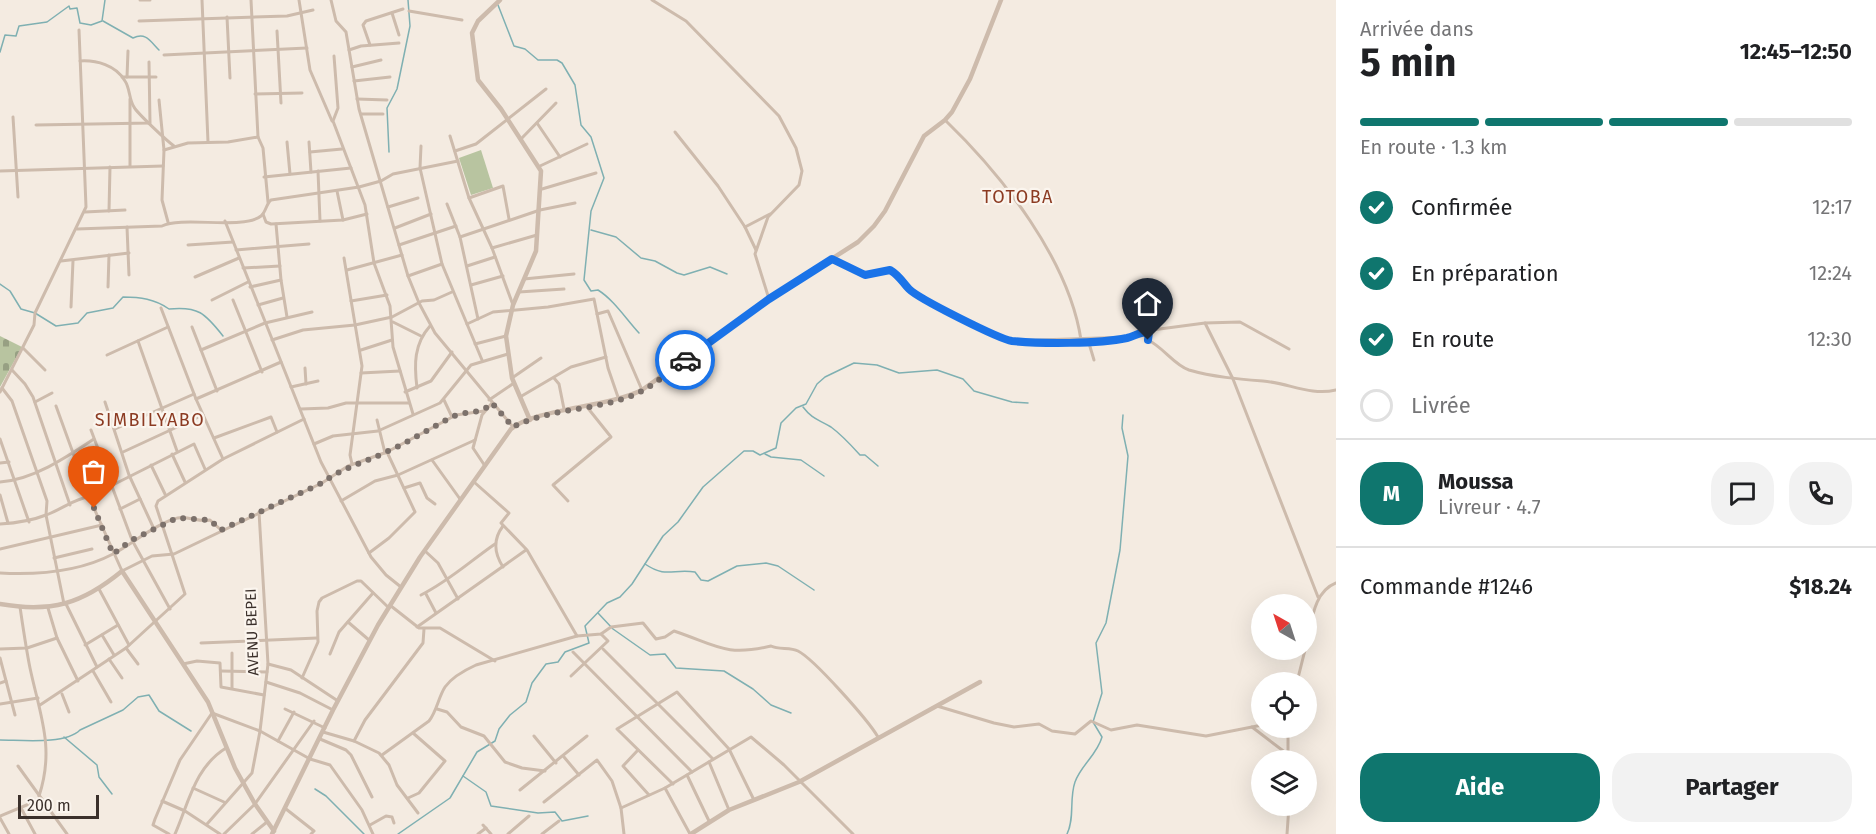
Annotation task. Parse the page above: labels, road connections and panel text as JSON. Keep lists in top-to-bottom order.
{
  "streets": {
    "street": ["AVENU BEPEI"]
  },
  "districts": ["TOTOBA", "SIMBILYABO"],
  "scale_bar": "200 m",
  "north": "top left",
  "page": {
    "heading": ["5 min", "Arrivée dans", "12:45–12:50"],
    "panel": [
      "Moussa",
      "Livreur · 4.7",
      "Commande #1246",
      "$18.24"
    ],
    "bar": "En route · 1.3 km",
    "list": [
      ["Confirmée", "12:17"],
      ["En préparation", "12:24"],
      ["En route", "12:30"],
      "Livrée"
    ],
    "round": "M",
    "buttons": ["Aide", "Partager"],
    "scale": "200 m"
  }
}
